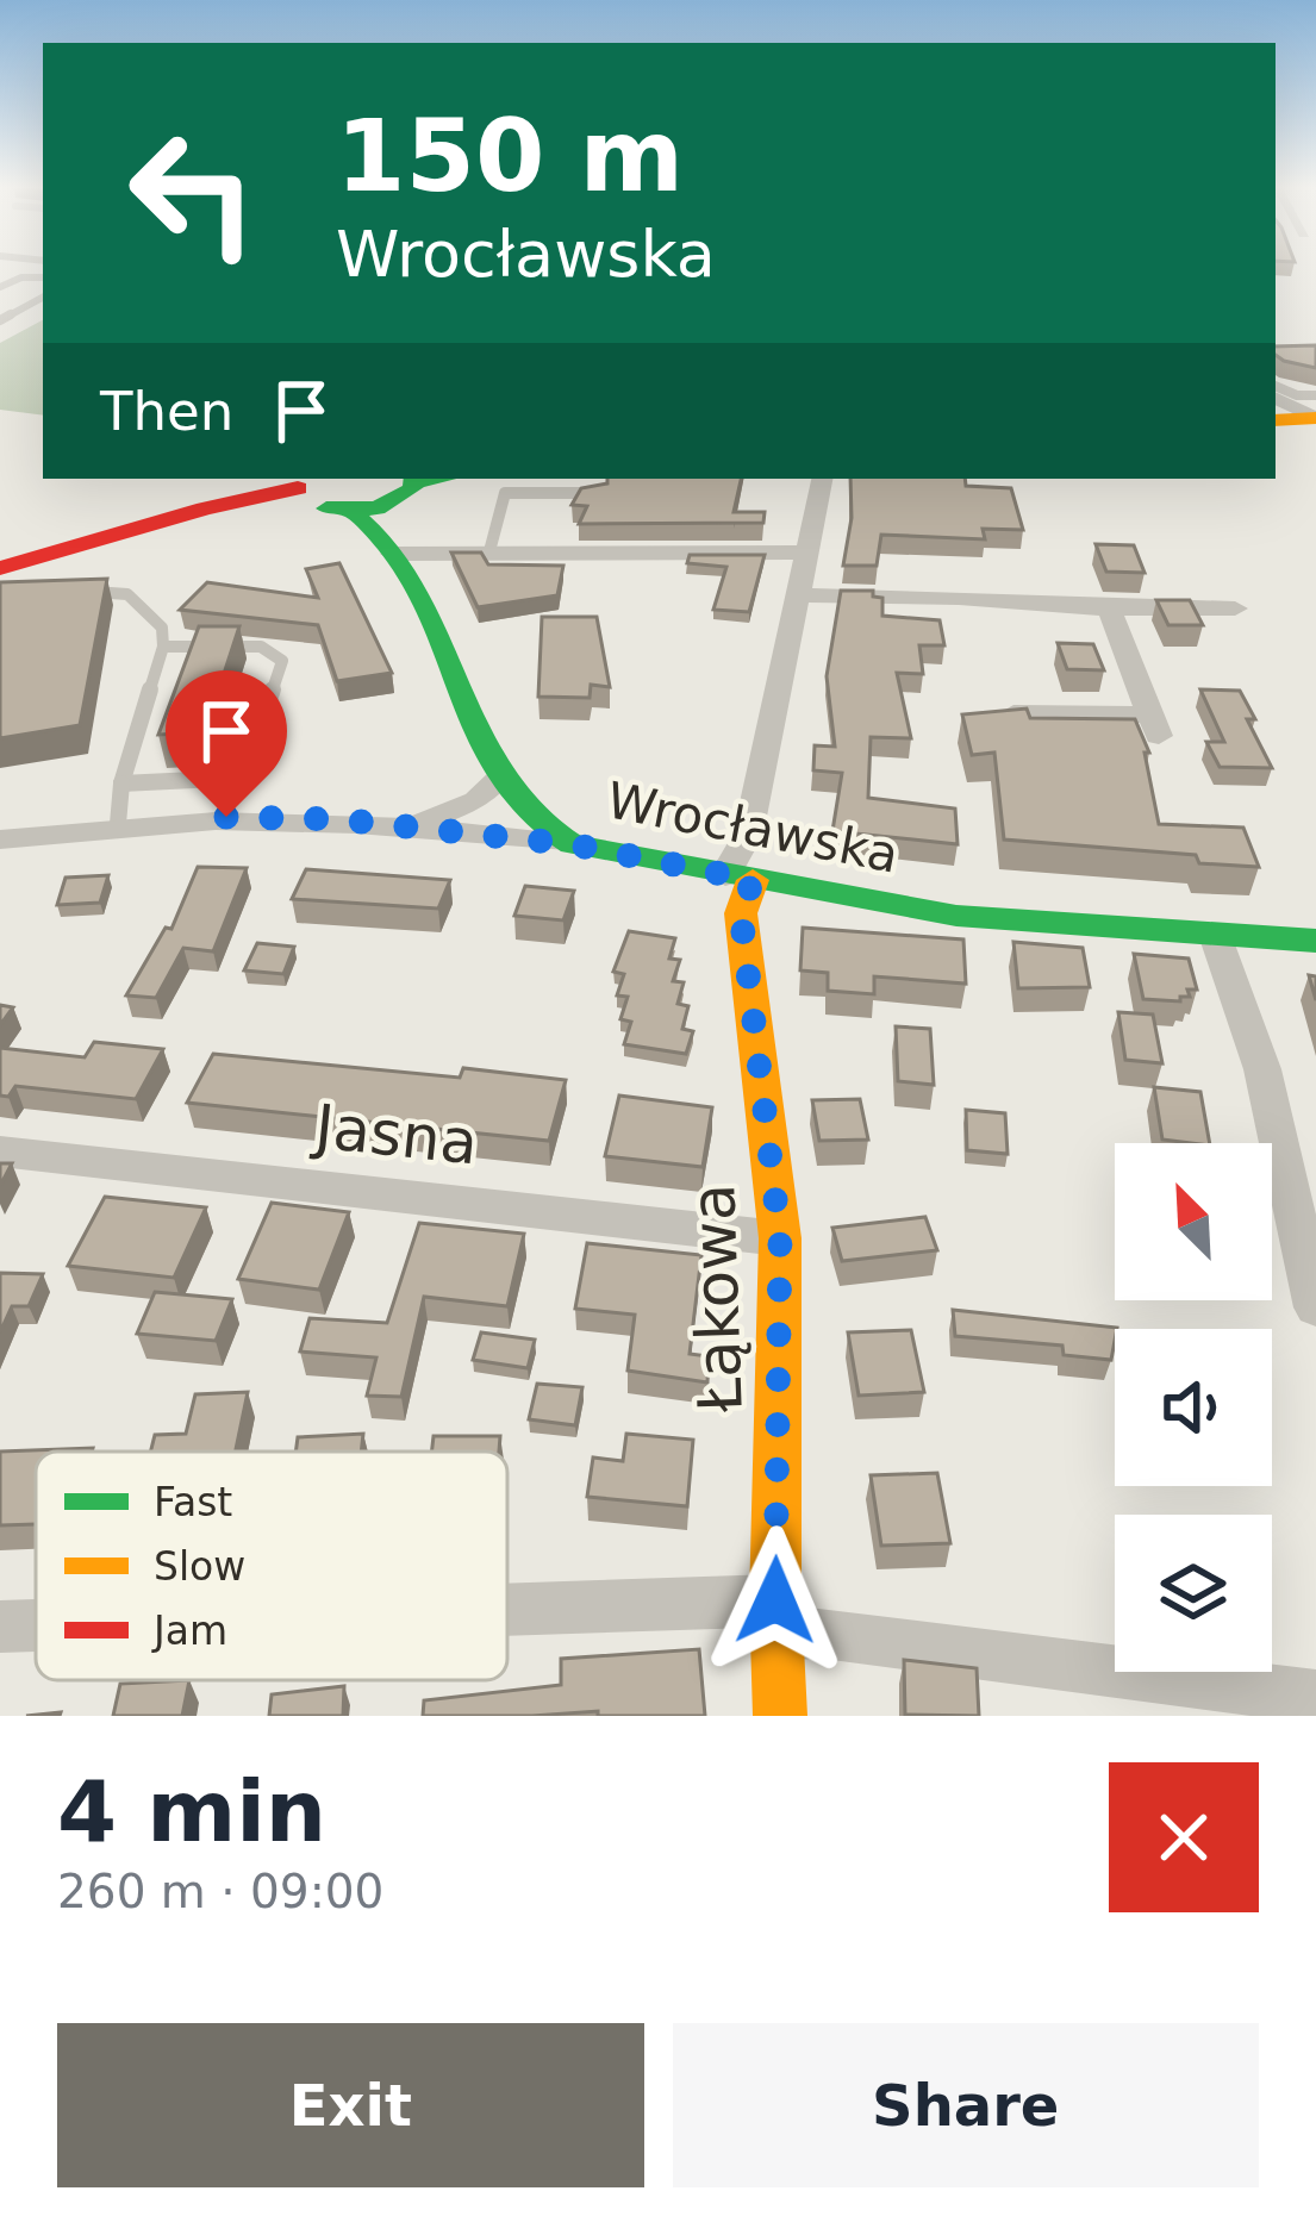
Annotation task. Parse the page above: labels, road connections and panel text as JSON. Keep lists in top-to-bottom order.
{
  "streets": {
    "street": ["Wrocławska", "Jasna", "Łąkowa"]
  },
  "crossings": [
    ["Wrocławska", "Łąkowa"],
    ["Jasna", "Łąkowa"]
  ],
  "legend": ["Fast", "Slow", "Jam"],
  "north": "top left",
  "page": {
    "turn": ["150 m", "Wrocławska"],
    "then": "Then",
    "heading": ["4 min", "260 m · 09:00"],
    "buttons": ["Exit", "Share"]
  }
}
